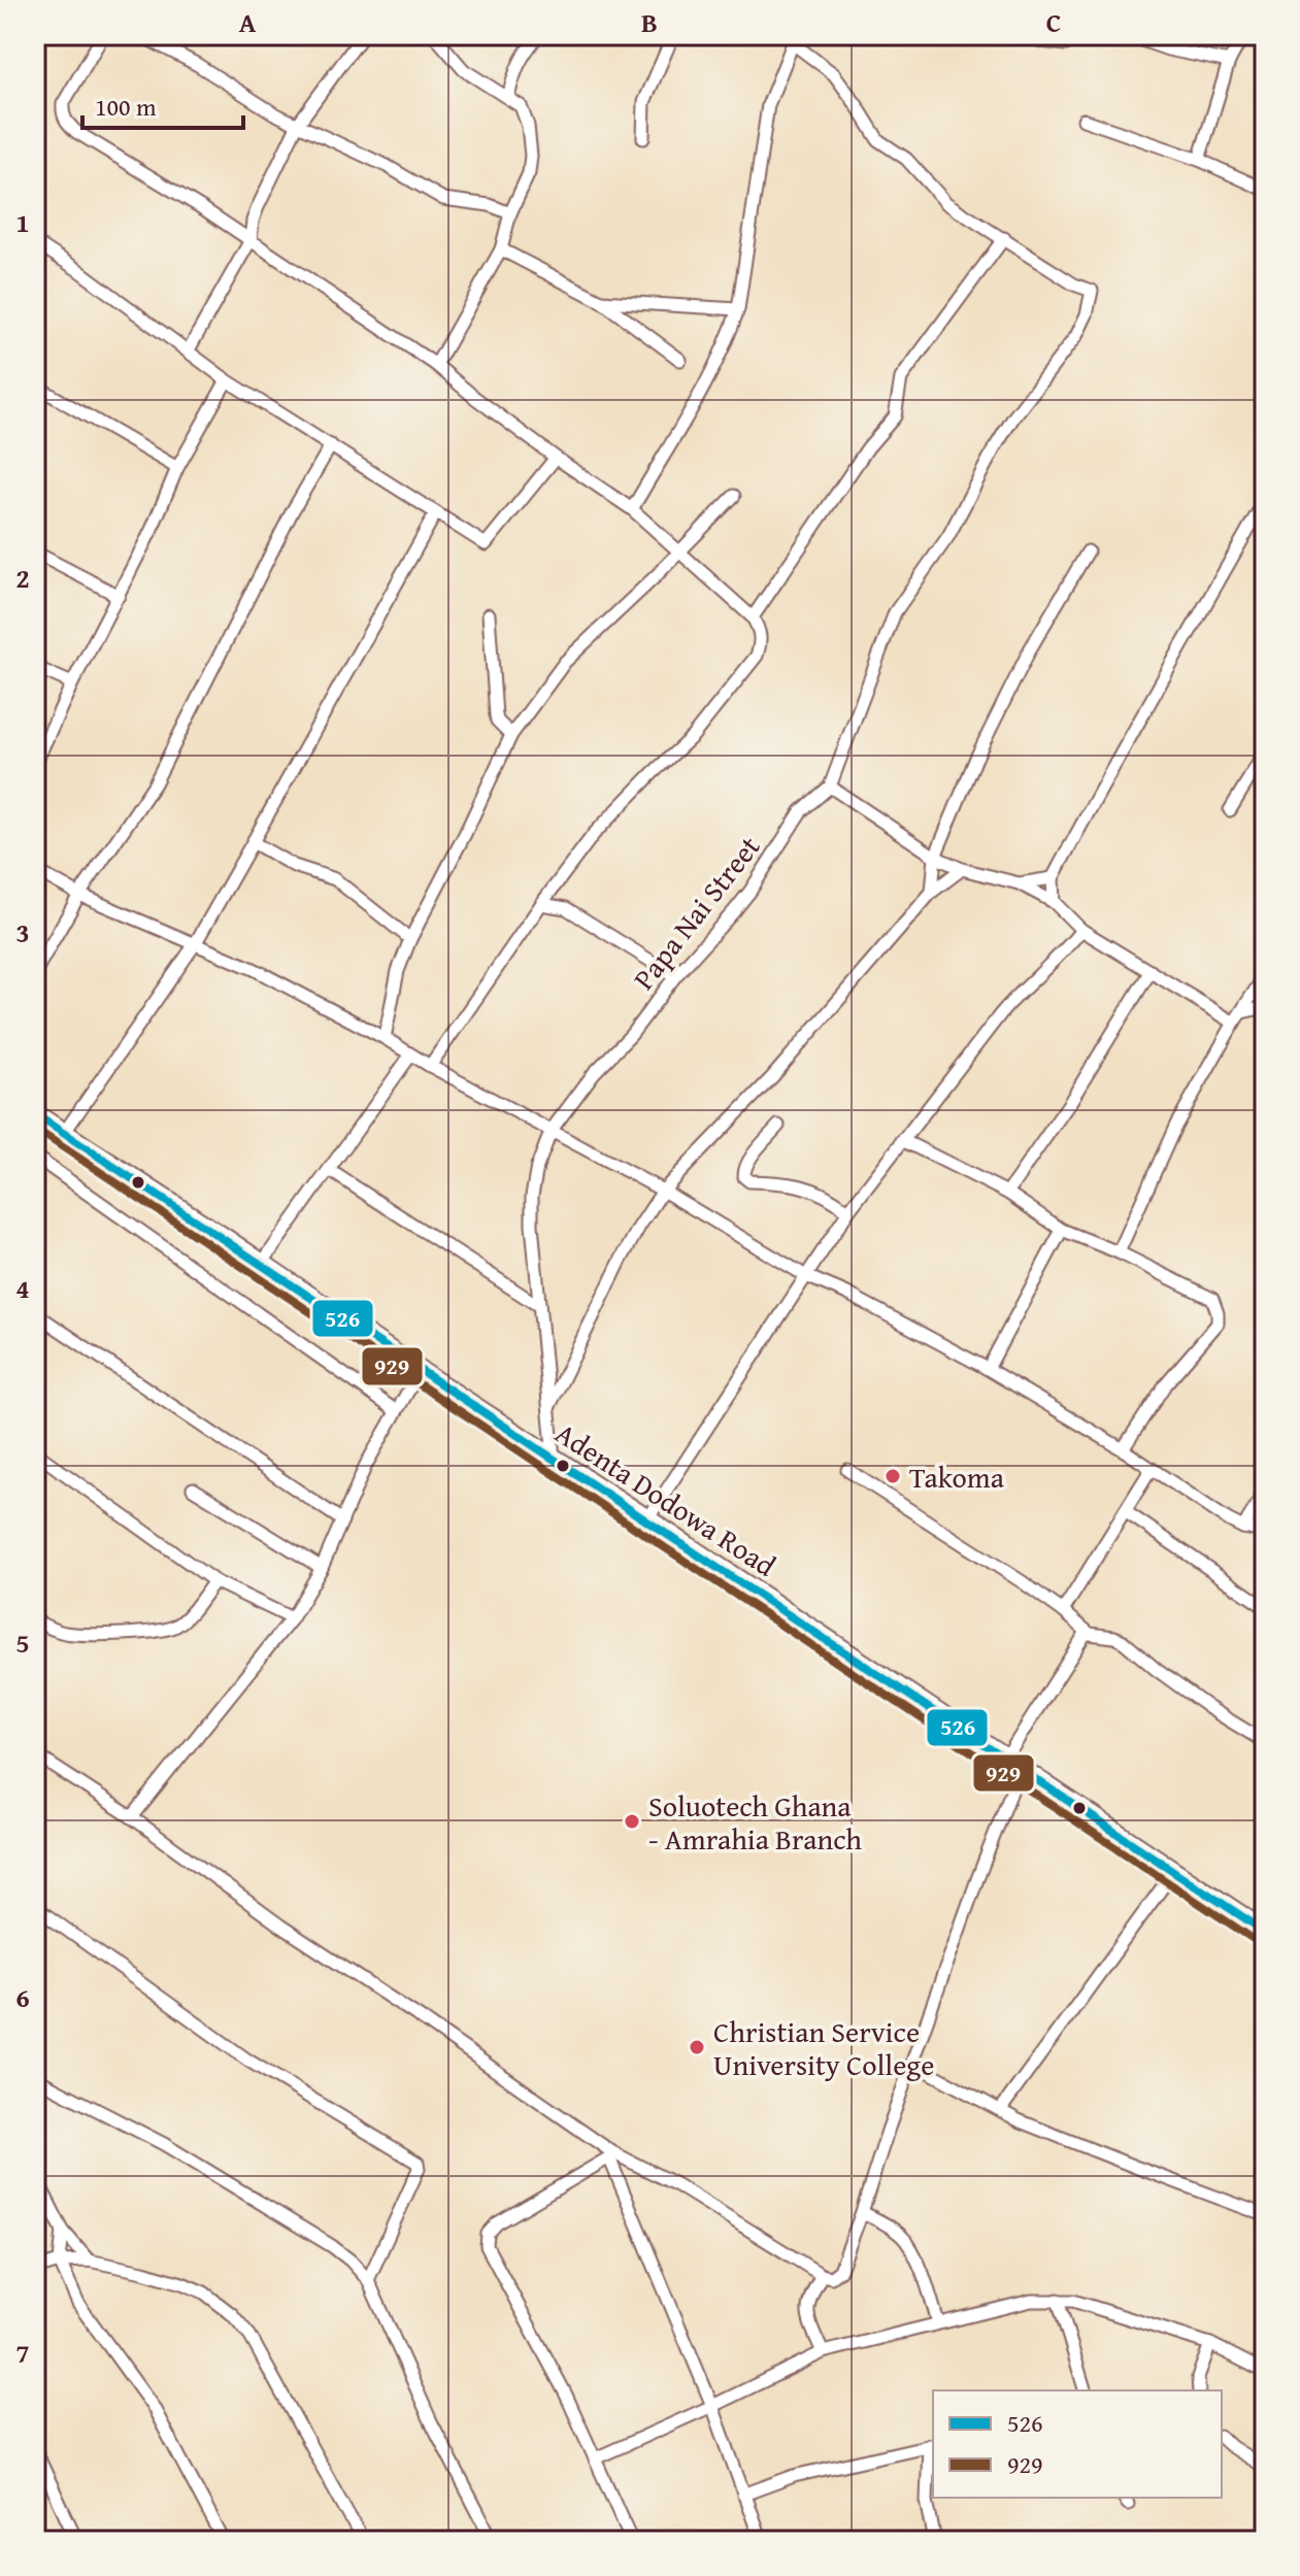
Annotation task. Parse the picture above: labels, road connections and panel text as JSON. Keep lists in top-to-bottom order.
{
  "streets": {
    "main road": ["Adenta Dodowa Road"],
    "street": ["Papa Nai Street"]
  },
  "crossings": [
    ["Papa Nai Street", "Adenta Dodowa Road"]
  ],
  "places": ["Takoma", "Soluotech Ghana - Amrahia Branch", "Christian Service University College"],
  "lines": ["transit line 526", "transit line 929"],
  "legend": ["526", "929"],
  "scale_bar": "100 m",
  "grid": {
    "columns": ["A", "B", "C"],
    "rows": [
      "1",
      "2",
      "3",
      "4",
      "5",
      "6",
      "7"
    ]
  }
}
